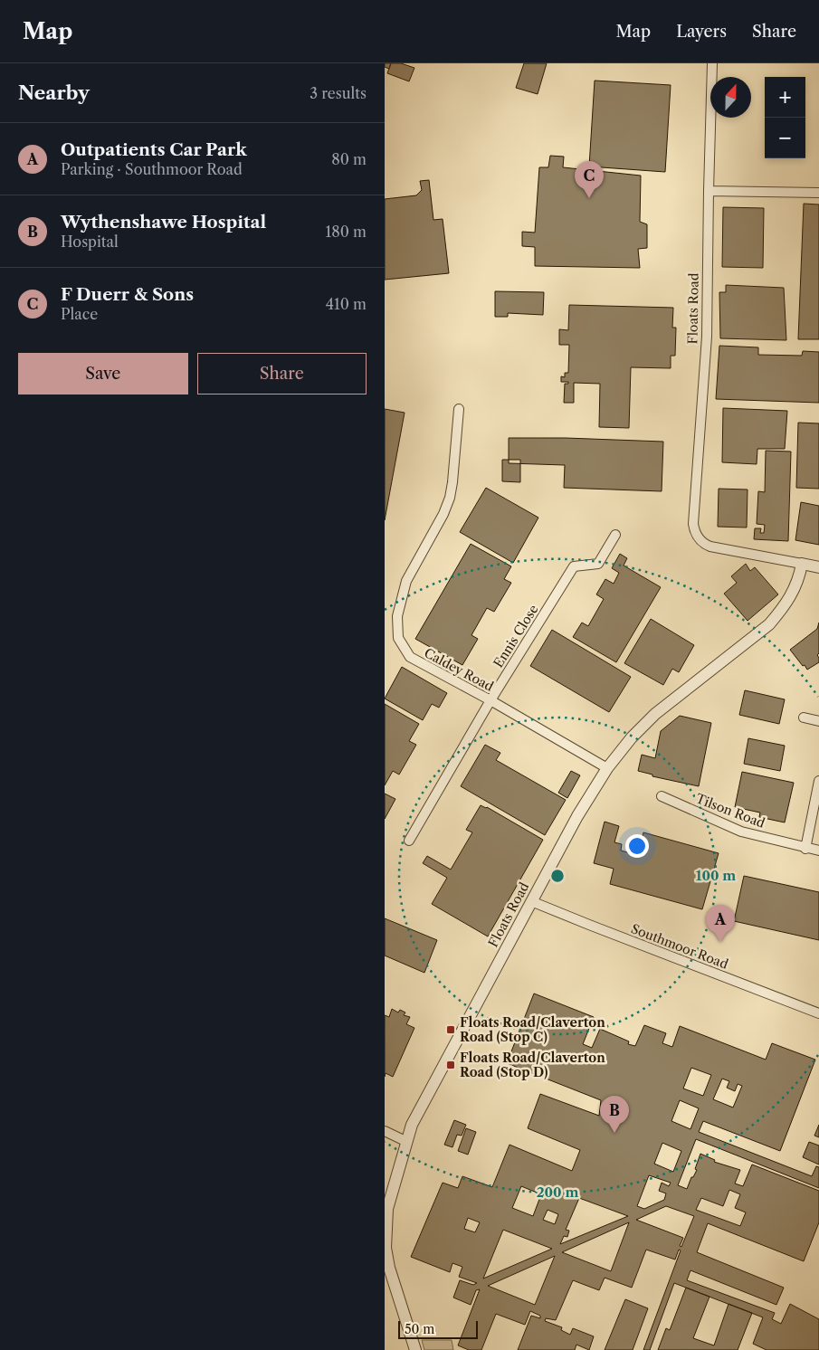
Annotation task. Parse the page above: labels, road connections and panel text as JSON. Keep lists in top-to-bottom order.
{
  "streets": {
    "street": [
      "Floats Road",
      "Ennis Close",
      "Caldey Road",
      "Tilson Road",
      "Southmoor Road"
    ]
  },
  "crossings": [
    ["Floats Road", "Caldey Road"],
    ["Floats Road", "Southmoor Road"],
    ["Ennis Close", "Caldey Road"]
  ],
  "places": {
    "transit": ["Floats Road/Claverton Road (Stop C)", "Floats Road/Claverton Road (Stop D)"]
  },
  "scale_bar": "50 m",
  "north": "top",
  "page": {
    "header": "Map",
    "nav": ["Map", "Layers", "Share"],
    "heading": ["Nearby", "3 results"],
    "map_buttons": ["+", "−"],
    "list": [
      {
        "mark": "A",
        "name": "Outpatients Car Park",
        "note": "Parking · Southmoor Road",
        "value": "80 m"
      },
      {
        "mark": "B",
        "name": "Wythenshawe Hospital",
        "note": "Hospital",
        "value": "180 m"
      },
      {
        "mark": "C",
        "name": "F Duerr & Sons",
        "note": "Place",
        "value": "410 m"
      }
    ],
    "pins": ["C", "A", "B"],
    "buttons": ["Save", "Share"],
    "scale": "50 m"
  },
  "rings": ["100 m", "200 m"]
}
